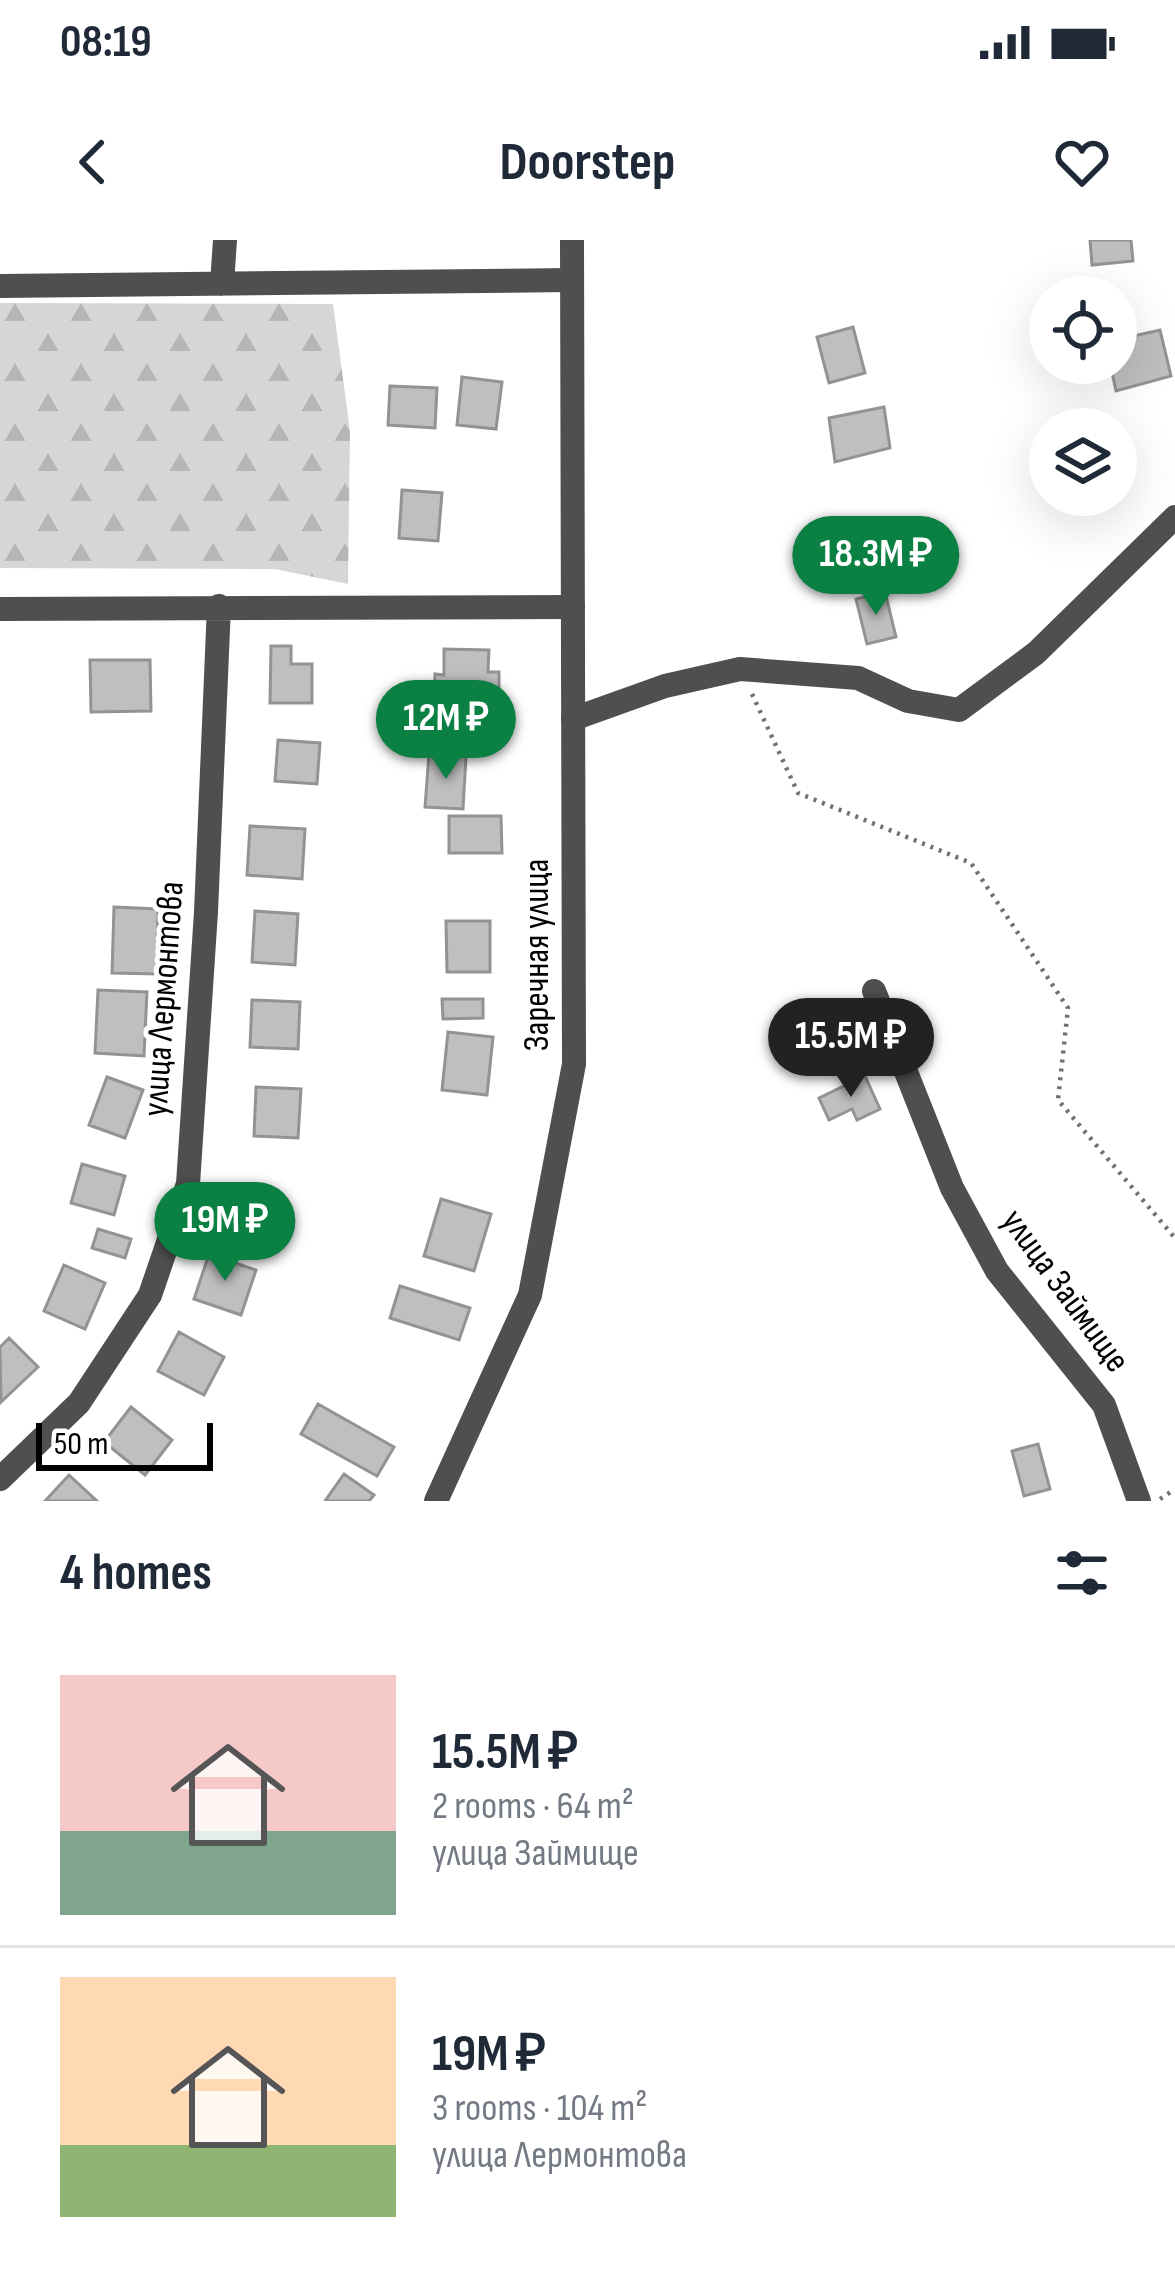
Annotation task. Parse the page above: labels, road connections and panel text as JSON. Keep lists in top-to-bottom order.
{
  "streets": {
    "street": ["Заречная улица", "улица Лермонтова", "улица Займище"]
  },
  "scale_bar": "50 m",
  "page": {
    "status": "08:19",
    "header": "Doorstep",
    "price": [
      "18.3M ₽",
      "12M ₽",
      "15.5M ₽",
      "19M ₽"
    ],
    "scale": "50 m",
    "heading": "4 homes",
    "list": [
      {
        "name": "15.5M ₽",
        "note": "2 rooms · 64 m² · улица Займище"
      },
      {
        "name": "19M ₽",
        "note": "3 rooms · 104 m² · улица Лермонтова"
      }
    ]
  }
}
